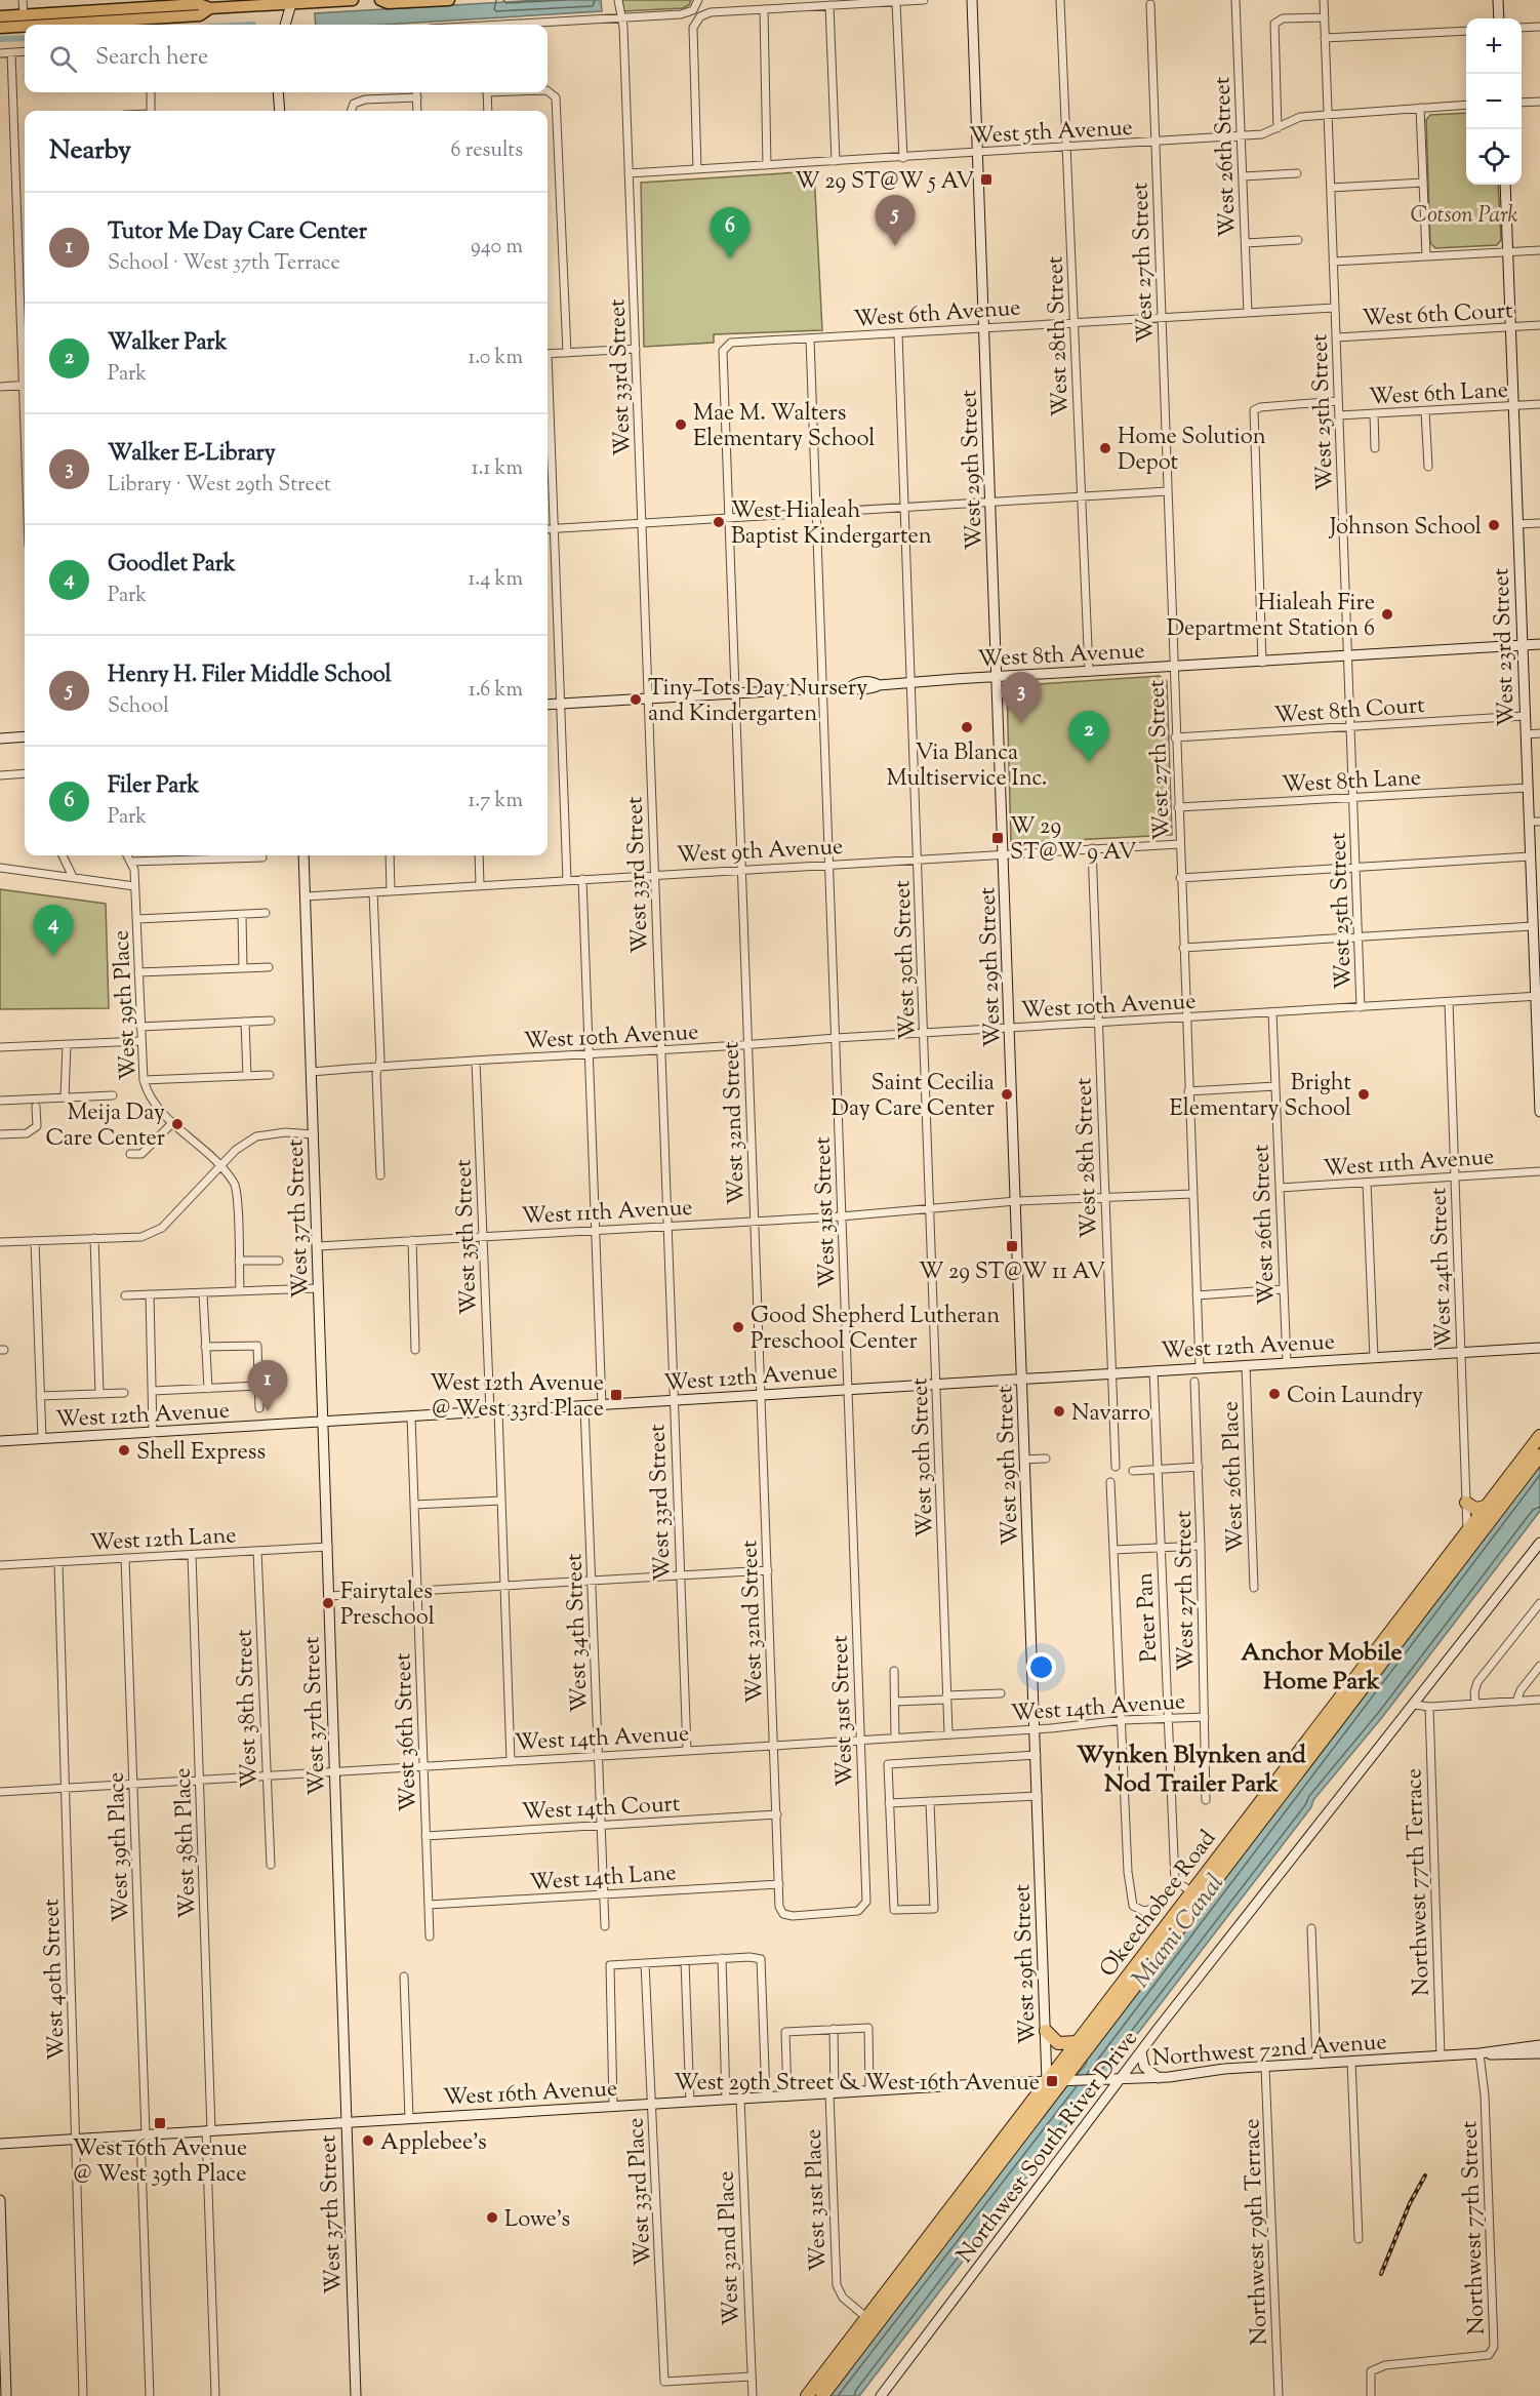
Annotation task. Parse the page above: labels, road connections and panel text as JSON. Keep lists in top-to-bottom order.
{
  "streets": {
    "highway": ["Okeechobee Road"],
    "street": [
      "West 5th Avenue",
      "West 26th Street",
      "West 27th Street",
      "West 6th Avenue",
      "West 6th Court",
      "West 28th Street",
      "West 33rd Street",
      "West 6th Lane",
      "West 25th Street",
      "West 29th Street",
      "West 23rd Street",
      "West 8th Avenue",
      "West 8th Court",
      "West 8th Lane",
      "West 9th Avenue",
      "West 30th Street",
      "West 10th Avenue",
      "West 39th Place",
      "West 32nd Street",
      "West 11th Avenue",
      "West 31st Street",
      "West 37th Street",
      "West 35th Street",
      "West 24th Street",
      "West 12th Avenue",
      "West 26th Place",
      "West 12th Lane",
      "Peter Pan",
      "West 34th Street",
      "West 14th Avenue",
      "West 38th Street",
      "West 36th Street",
      "West 14th Court",
      "West 38th Place",
      "West 14th Lane",
      "Northwest 77th Terrace",
      "West 40th Street",
      "Northwest 72nd Avenue",
      "West 16th Avenue",
      "Northwest South River Drive",
      "West 33rd Place",
      "West 31st Place",
      "Northwest 77th Street",
      "Northwest 79th Terrace",
      "West 32nd Place"
    ]
  },
  "crossings": [
    ["West 5th Avenue", "West 26th Street"],
    ["West 5th Avenue", "West 27th Street"],
    ["West 5th Avenue", "West 28th Street"],
    ["West 5th Avenue", "West 33rd Street"],
    ["West 5th Avenue", "West 25th Street"],
    ["West 5th Avenue", "West 29th Street"],
    ["West 26th Street", "West 6th Avenue"],
    ["West 26th Street", "West 10th Avenue"],
    ["West 26th Street", "West 11th Avenue"],
    ["West 26th Street", "West 12th Avenue"],
    ["West 27th Street", "West 6th Avenue"],
    ["West 27th Street", "West 8th Avenue"],
    ["West 27th Street", "West 8th Court"],
    ["West 27th Street", "West 8th Lane"],
    ["West 27th Street", "West 9th Avenue"],
    ["West 27th Street", "West 10th Avenue"],
    ["West 27th Street", "West 11th Avenue"],
    ["West 27th Street", "West 12th Avenue"],
    ["West 27th Street", "West 14th Avenue"],
    ["West 6th Avenue", "West 28th Street"],
    ["West 6th Avenue", "West 25th Street"],
    ["West 6th Avenue", "West 29th Street"],
    ["West 6th Avenue", "West 30th Street"],
    ["West 6th Avenue", "West 32nd Street"],
    ["West 6th Avenue", "West 31st Street"],
    ["West 6th Court", "West 25th Street"],
    ["West 6th Court", "West 23rd Street"],
    ["West 28th Street", "West 8th Avenue"],
    ["West 28th Street", "West 9th Avenue"],
    ["West 28th Street", "West 10th Avenue"],
    ["West 28th Street", "West 11th Avenue"],
    ["West 28th Street", "West 12th Avenue"],
    ["West 33rd Street", "West 8th Avenue"],
    ["West 33rd Street", "West 9th Avenue"],
    ["West 33rd Street", "West 10th Avenue"],
    ["West 33rd Street", "West 11th Avenue"],
    ["West 33rd Street", "West 12th Avenue"],
    ["West 33rd Street", "West 14th Avenue"],
    ["West 6th Lane", "West 25th Street"],
    ["West 6th Lane", "West 23rd Street"],
    ["West 6th Lane", "West 8th Avenue"],
    ["West 25th Street", "West 8th Avenue"],
    ["West 25th Street", "West 8th Court"],
    ["West 25th Street", "West 8th Lane"],
    ["West 25th Street", "West 10th Avenue"],
    ["West 29th Street", "West 8th Avenue"],
    ["West 29th Street", "West 9th Avenue"],
    ["West 29th Street", "West 10th Avenue"],
    ["West 29th Street", "West 11th Avenue"],
    ["West 29th Street", "West 12th Avenue"],
    ["West 29th Street", "West 14th Avenue"],
    ["West 29th Street", "Okeechobee Road"],
    ["West 29th Street", "West 16th Avenue"],
    ["West 23rd Street", "West 8th Avenue"],
    ["West 23rd Street", "West 8th Court"],
    ["West 23rd Street", "West 8th Lane"],
    ["West 23rd Street", "West 10th Avenue"],
    ["West 8th Avenue", "West 30th Street"],
    ["West 8th Avenue", "West 32nd Street"],
    ["West 8th Avenue", "West 31st Street"],
    ["West 9th Avenue", "West 30th Street"],
    ["West 9th Avenue", "West 32nd Street"],
    ["West 9th Avenue", "West 31st Street"],
    ["West 9th Avenue", "West 37th Street"],
    ["West 30th Street", "West 10th Avenue"],
    ["West 30th Street", "West 11th Avenue"],
    ["West 30th Street", "West 12th Avenue"],
    ["West 30th Street", "West 14th Avenue"],
    ["West 10th Avenue", "West 32nd Street"],
    ["West 10th Avenue", "West 31st Street"],
    ["West 10th Avenue", "West 37th Street"],
    ["West 10th Avenue", "West 35th Street"],
    ["West 10th Avenue", "West 24th Street"],
    ["West 39th Place", "West 12th Lane"],
    ["West 39th Place", "West 14th Avenue"],
    ["West 39th Place", "West 16th Avenue"],
    ["West 32nd Street", "West 11th Avenue"],
    ["West 32nd Street", "West 31st Street"],
    ["West 32nd Street", "West 12th Avenue"],
    ["West 32nd Street", "West 14th Avenue"],
    ["West 32nd Street", "West 14th Court"],
    ["West 32nd Street", "West 14th Lane"],
    ["West 11th Avenue", "West 31st Street"],
    ["West 11th Avenue", "West 37th Street"],
    ["West 11th Avenue", "West 35th Street"],
    ["West 11th Avenue", "West 24th Street"],
    ["West 31st Street", "West 12th Avenue"],
    ["West 31st Street", "West 14th Avenue"],
    ["West 37th Street", "West 12th Avenue"],
    ["West 37th Street", "West 12th Lane"],
    ["West 37th Street", "West 14th Avenue"],
    ["West 37th Street", "West 16th Avenue"],
    ["West 35th Street", "West 12th Avenue"],
    ["West 35th Street", "West 14th Avenue"],
    ["West 24th Street", "West 12th Avenue"],
    ["West 24th Street", "Okeechobee Road"],
    ["West 12th Avenue", "West 26th Place"],
    ["West 12th Avenue", "Peter Pan"],
    ["West 12th Avenue", "West 34th Street"],
    ["West 12th Avenue", "West 36th Street"],
    ["West 12th Lane", "West 38th Street"],
    ["West 12th Lane", "West 38th Place"],
    ["West 12th Lane", "West 40th Street"],
    ["Peter Pan", "West 14th Avenue"],
    ["West 34th Street", "West 14th Avenue"],
    ["West 34th Street", "West 14th Court"],
    ["West 34th Street", "West 14th Lane"],
    ["West 14th Avenue", "West 38th Street"],
    ["West 14th Avenue", "West 36th Street"],
    ["West 14th Avenue", "West 38th Place"],
    ["West 14th Avenue", "West 40th Street"],
    ["West 36th Street", "West 14th Court"],
    ["West 36th Street", "West 14th Lane"],
    ["West 38th Place", "West 16th Avenue"],
    ["Northwest 77th Terrace", "Northwest 72nd Avenue"],
    ["Okeechobee Road", "Northwest 72nd Avenue"],
    ["Okeechobee Road", "West 16th Avenue"],
    ["Okeechobee Road", "West 31st Place"],
    ["West 40th Street", "West 16th Avenue"],
    ["Northwest 72nd Avenue", "West 16th Avenue"],
    ["Northwest 72nd Avenue", "Northwest South River Drive"],
    ["Northwest 72nd Avenue", "Northwest 77th Street"],
    ["Northwest 72nd Avenue", "Northwest 79th Terrace"],
    ["West 16th Avenue", "West 33rd Place"],
    ["West 16th Avenue", "West 31st Place"],
    ["West 16th Avenue", "West 32nd Place"],
    ["West 33rd Place", "West 32nd Place"]
  ],
  "districts": ["Anchor Mobile Home Park", "Wynken Blynken and Nod Trailer Park"],
  "water": ["Miami Canal"],
  "parks": ["Cotson Park"],
  "places": {
    "transit": [
      "W 29 ST@W 5 AV",
      "W 29 ST@W 9 AV",
      "W 29 ST@W 11 AV",
      "West 12th Avenue @ West 33rd Place",
      "West 29th Street & West 16th Avenue",
      "West 16th Avenue @ West 39th Place"
    ],
    "other": [
      "Mae M. Walters Elementary School",
      "Home Solution Depot",
      "West Hialeah Baptist Kindergarten",
      "Johnson School",
      "Hialeah Fire Department Station 6",
      "Tiny Tots Day Nursery and Kindergarten",
      "Via Blanca Multiservice Inc.",
      "Saint Cecilia Day Care Center",
      "Bright Elementary School",
      "Meija Day Care Center",
      "Good Shepherd Lutheran Preschool Center",
      "Coin Laundry",
      "Navarro",
      "Shell Express",
      "Fairytales Preschool",
      "Applebee's",
      "Lowe's"
    ]
  },
  "page": {
    "map_buttons": ["+", "−"],
    "search": "Search here",
    "heading": ["Nearby", "6 results"],
    "list": [
      {
        "mark": "1",
        "name": "Tutor Me Day Care Center",
        "note": "School · West 37th Terrace",
        "value": "940 m"
      },
      {
        "mark": "2",
        "name": "Walker Park",
        "note": "Park",
        "value": "1.0 km"
      },
      {
        "mark": "3",
        "name": "Walker E-Library",
        "note": "Library · West 29th Street",
        "value": "1.1 km"
      },
      {
        "mark": "4",
        "name": "Goodlet Park",
        "note": "Park",
        "value": "1.4 km"
      },
      {
        "mark": "5",
        "name": "Henry H. Filer Middle School",
        "note": "School",
        "value": "1.6 km"
      },
      {
        "mark": "6",
        "name": "Filer Park",
        "note": "Park",
        "value": "1.7 km"
      }
    ],
    "pins": [
      "5",
      "6",
      "3",
      "2",
      "4",
      "1"
    ]
  }
}
